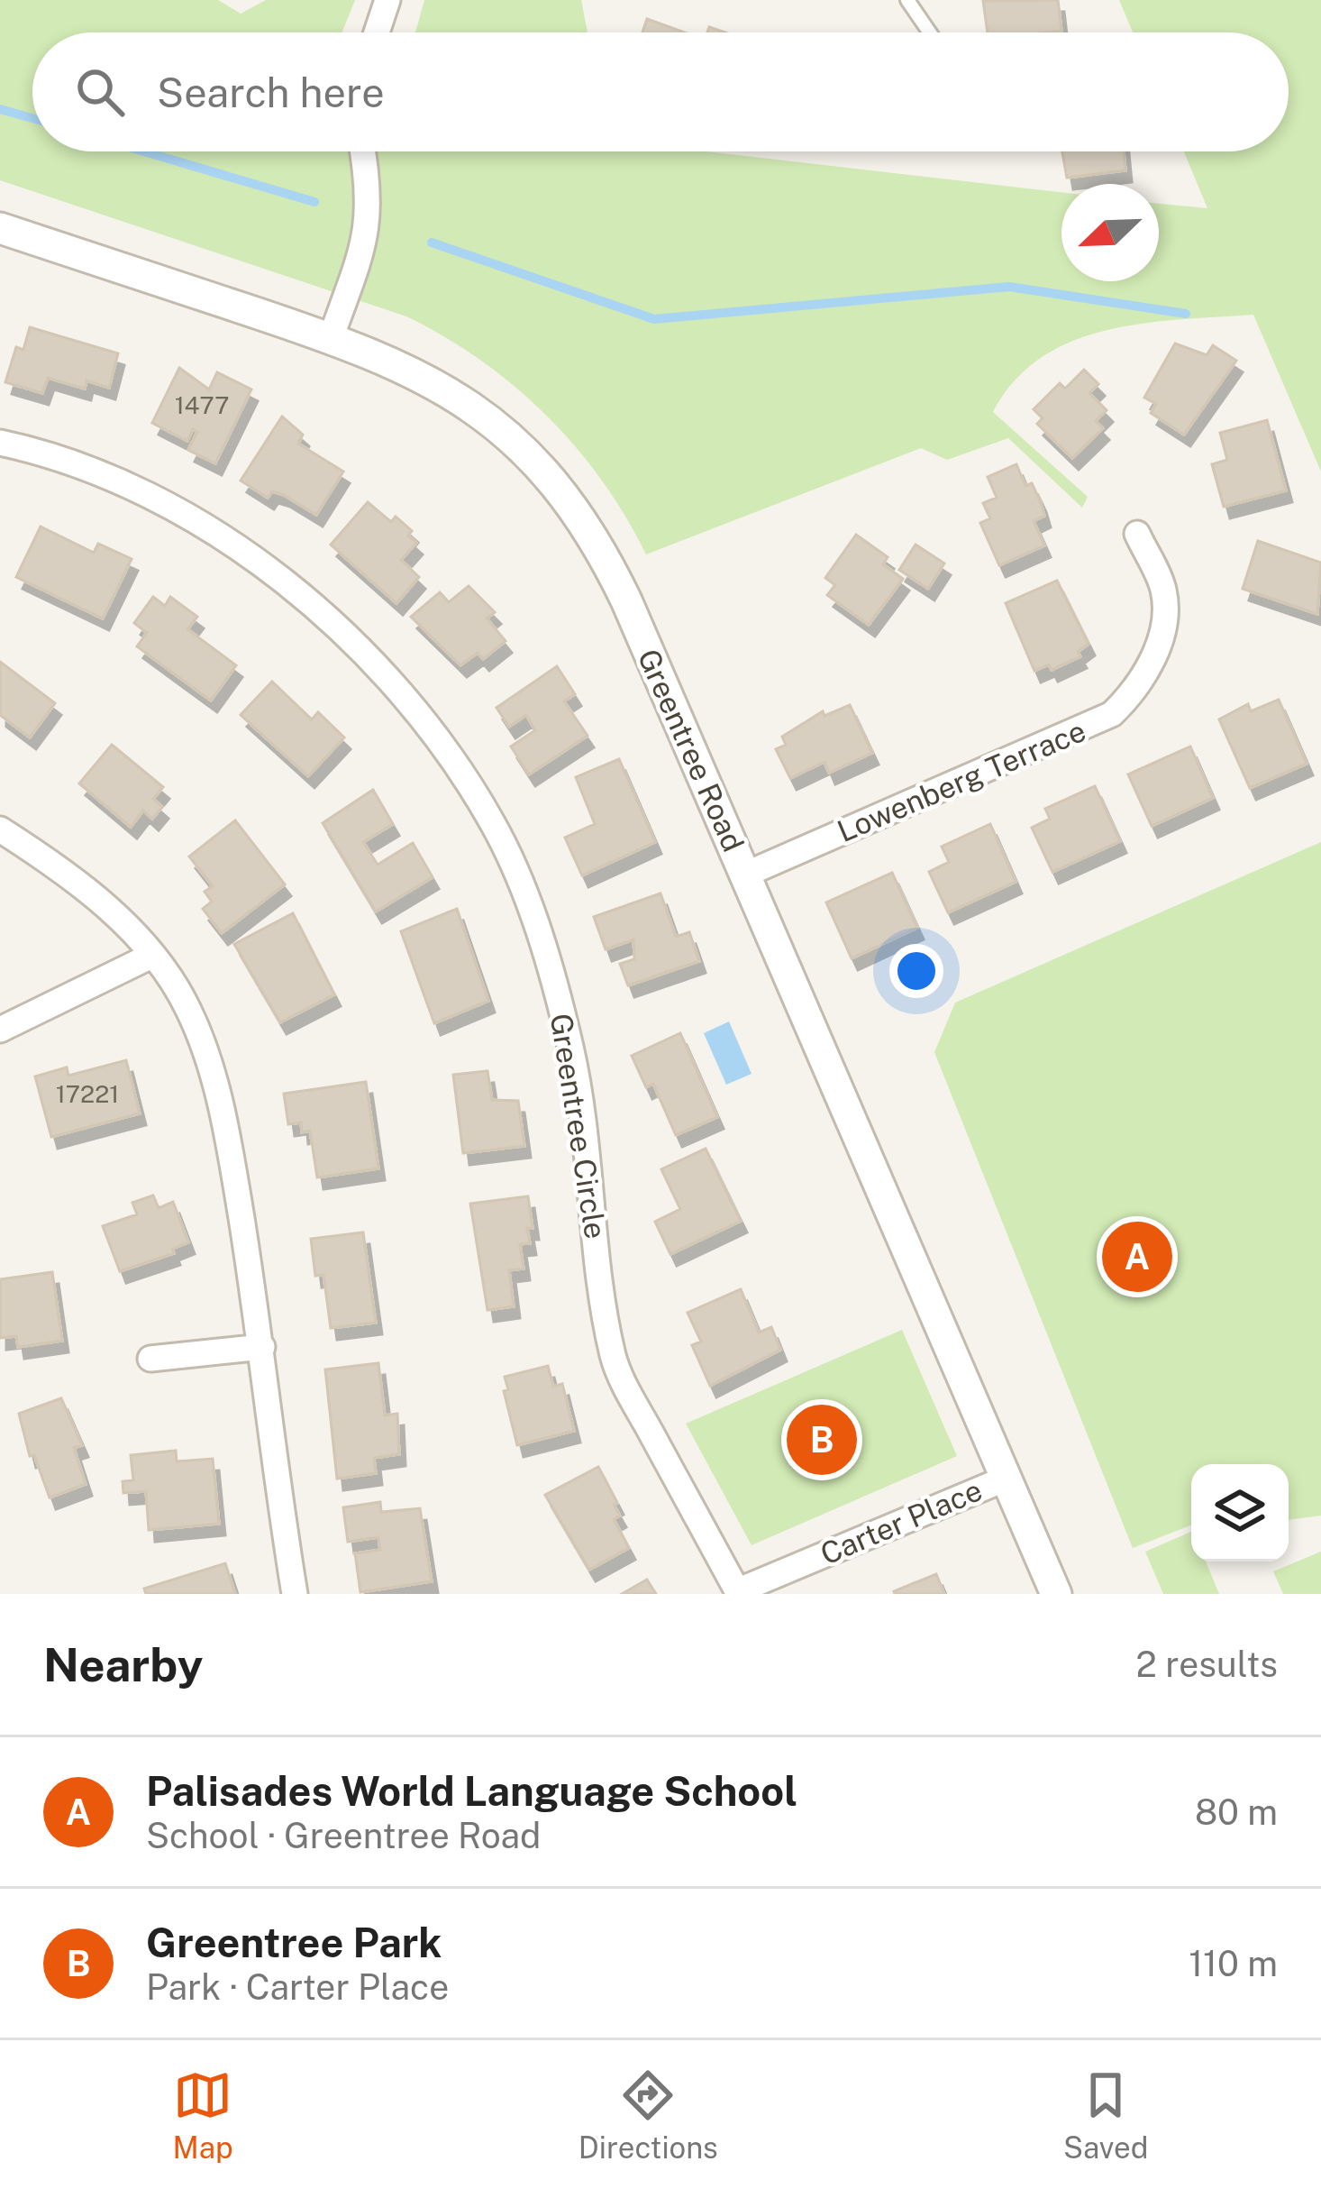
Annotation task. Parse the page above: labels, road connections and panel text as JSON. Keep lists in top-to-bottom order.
{
  "streets": {
    "street": [
      "Greentree Road",
      "Lowenberg Terrace",
      "Greentree Circle",
      "Carter Place"
    ]
  },
  "crossings": [
    ["Greentree Road", "Lowenberg Terrace"],
    ["Greentree Road", "Carter Place"],
    ["Greentree Circle", "Carter Place"]
  ],
  "house_numbers": ["1477", "17221"],
  "north": "bottom left",
  "page": {
    "search": "Search here",
    "pins": ["A", "B"],
    "heading": ["Nearby", "2 results"],
    "list": [
      {
        "mark": "A",
        "name": "Palisades World Language School",
        "note": "School · Greentree Road",
        "value": "80 m"
      },
      {
        "mark": "B",
        "name": "Greentree Park",
        "note": "Park · Carter Place",
        "value": "110 m"
      }
    ],
    "nav": ["Map", "Directions", "Saved"]
  }
}
